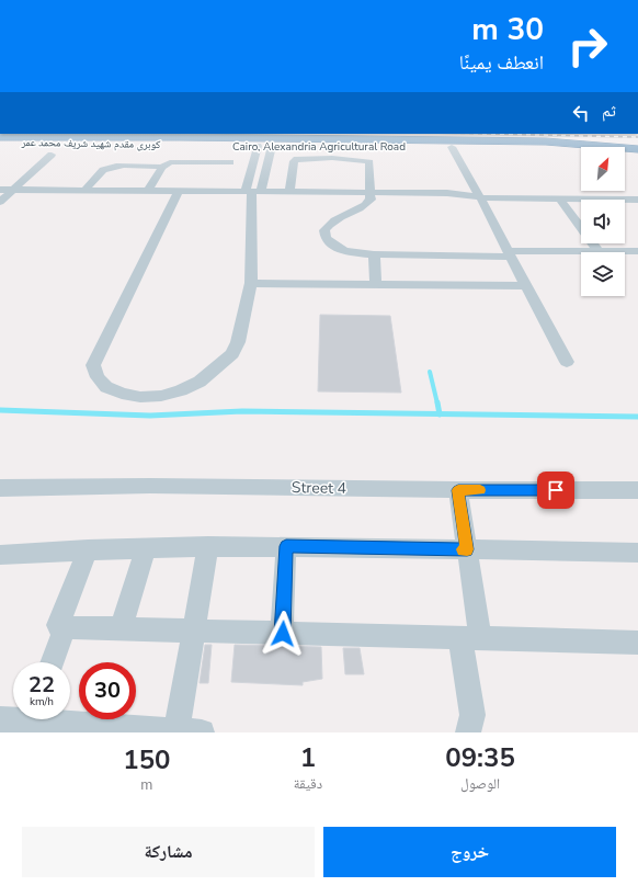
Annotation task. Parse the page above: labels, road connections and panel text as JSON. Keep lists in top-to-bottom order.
{
  "streets": {
    "highway": ["كوبرى مقدم شهيد شريف محمد عمر", "Cairo, Alexandria Agricultural Road"],
    "street": ["Street 4"]
  },
  "crossings": [
    ["كوبرى مقدم شهيد شريف محمد عمر", "Cairo, Alexandria Agricultural Road"]
  ],
  "north": "top right",
  "page": {
    "turn": ["30 m", "انعطف يمينًا"],
    "then": "ثم",
    "speed": "22 km/h",
    "limit": "30",
    "eta": [
      "09:35",
      "الوصول",
      "1",
      "دقيقة",
      "150",
      "m"
    ],
    "buttons": ["خروج", "مشاركة"]
  }
}
